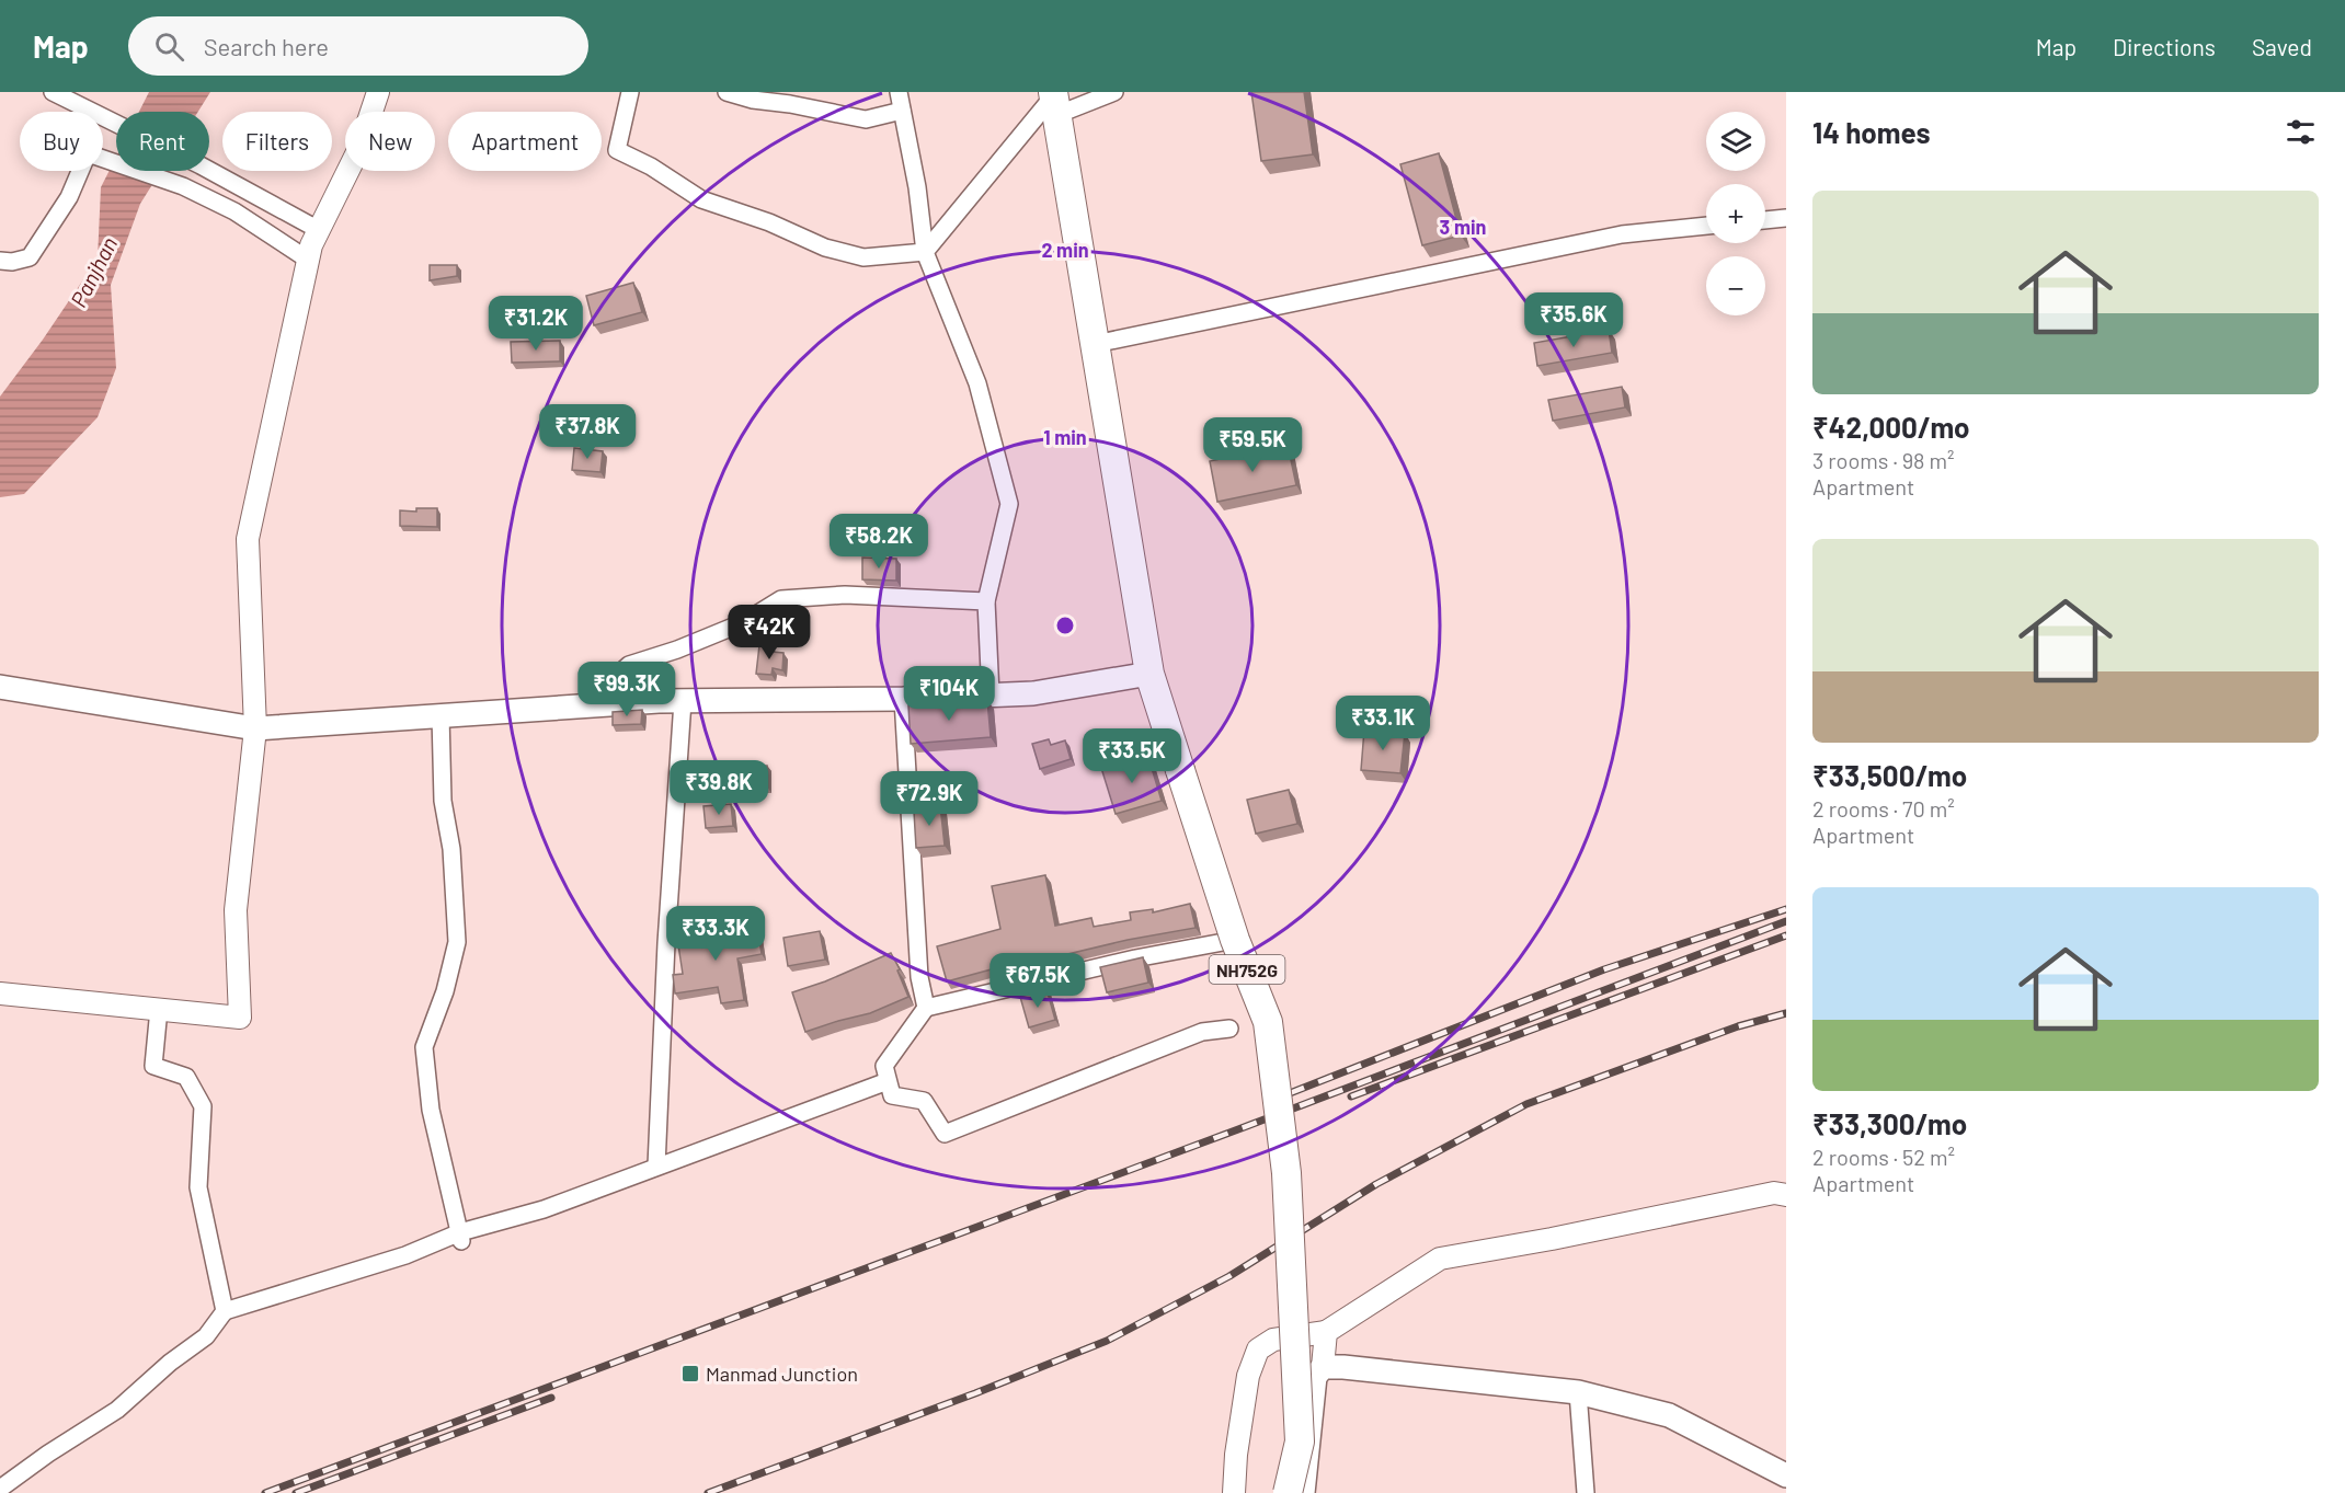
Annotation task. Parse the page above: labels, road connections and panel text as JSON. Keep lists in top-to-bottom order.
{
  "streets": {
    "highway": ["NH752G"]
  },
  "water": ["Panjhan"],
  "places": {
    "transit": ["Manmad Junction"]
  },
  "page": {
    "header": "Map",
    "search": "Search here",
    "nav": ["Map", "Directions", "Saved"],
    "heading": "14 homes",
    "map_buttons": ["+", "−"],
    "chip": [
      "Buy",
      "Rent",
      "Filters",
      "New",
      "Apartment"
    ],
    "list": [
      {
        "name": "₹42,000/mo",
        "note": "3 rooms · 98 m² · Apartment"
      },
      {
        "name": "₹33,500/mo",
        "note": "2 rooms · 70 m² · Apartment"
      },
      {
        "name": "₹33,300/mo",
        "note": "2 rooms · 52 m² · Apartment"
      }
    ],
    "price": [
      "₹35.6K",
      "₹31.2K",
      "₹37.8K",
      "₹59.5K",
      "₹58.2K",
      "₹42K",
      "₹99.3K",
      "₹104K",
      "₹33.1K",
      "₹33.5K",
      "₹39.8K",
      "₹72.9K",
      "₹33.3K",
      "₹67.5K"
    ]
  },
  "rings": ["3 min", "2 min", "1 min"]
}
